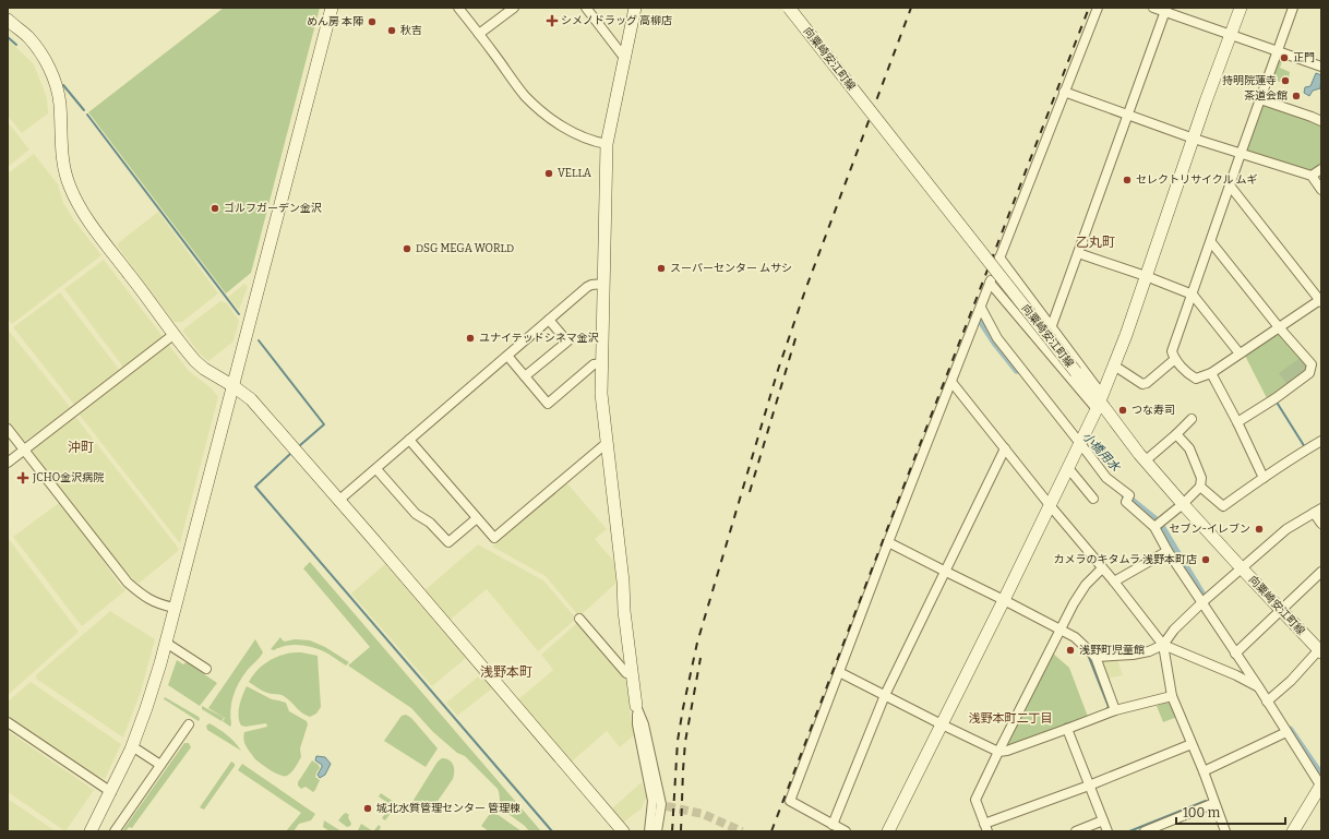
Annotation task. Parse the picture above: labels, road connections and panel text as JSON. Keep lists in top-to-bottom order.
{
  "streets": {
    "street": ["向粟崎安江町線"]
  },
  "districts": [
    "乙丸町",
    "沖町",
    "浅野本町",
    "浅野本町二丁目"
  ],
  "water": ["小橋用水"],
  "places": {
    "health": ["シメノドラッグ 高柳店", "JCHO金沢病院"],
    "other": [
      "めん房 本陣",
      "秋吉",
      "正門",
      "持明院蓮寺",
      "茶道会館",
      "VELLA",
      "セレクトリサイクル ムギ",
      "ゴルフガーデン金沢",
      "DSG MEGA WORLD",
      "スーパーセンター ムサシ",
      "ユナイテッドシネマ金沢",
      "つな寿司",
      "セブン-イレブン",
      "カメラのキタムラ 浅野本町店",
      "浅野町児童館",
      "城北水質管理センター 管理棟"
    ]
  },
  "scale_bar": "100 m"
}
